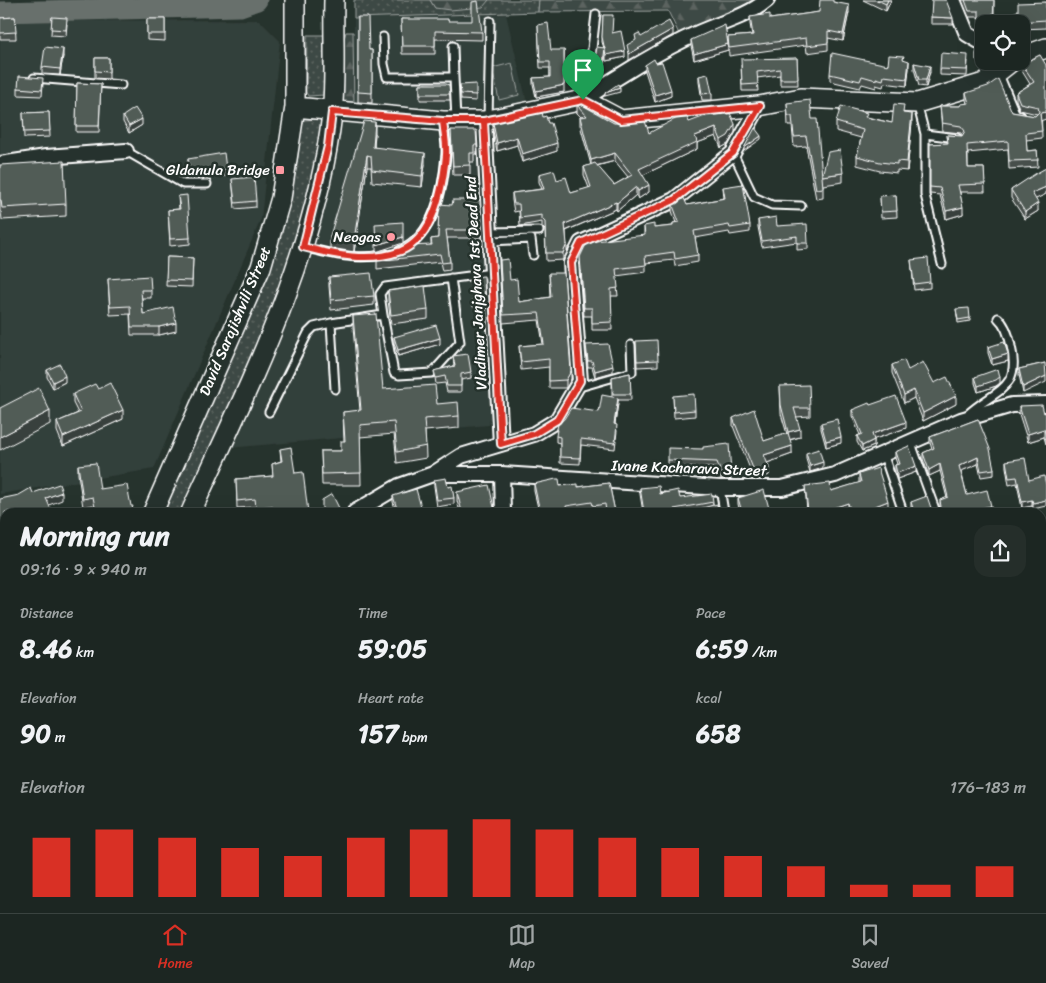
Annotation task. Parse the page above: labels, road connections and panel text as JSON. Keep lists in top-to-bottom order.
{
  "streets": {
    "main road": ["David Sarajishvili Street"],
    "street": ["Vladimer Janjghava 1st Dead End", "Ivane Kacharava Street"]
  },
  "places": {
    "transit": ["Gldanula Bridge"],
    "other": ["Neogas"]
  },
  "page": {
    "heading": ["Morning run", "09:16 · 9 × 940 m"],
    "stats": [
      ["Distance", "8.46 km"],
      ["Time", "59:05"],
      ["Pace", "6:59 /km"],
      ["Elevation", "90 m"],
      ["Heart rate", "157 bpm"],
      ["kcal", "658"]
    ],
    "chart": ["Elevation", "176–183 m"],
    "tabs": ["Home", "Map", "Saved"]
  }
}
